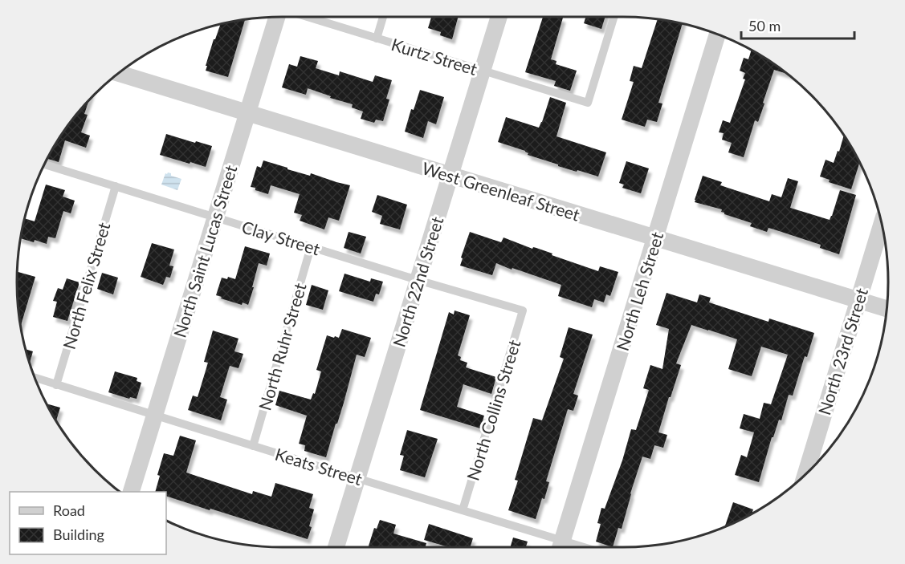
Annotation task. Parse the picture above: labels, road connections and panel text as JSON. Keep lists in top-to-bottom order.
{
  "streets": {
    "street": [
      "West Greenleaf Street",
      "North Saint Lucas Street",
      "North 22nd Street",
      "North Leh Street",
      "North 23rd Street"
    ],
    "lane": [
      "Kurtz Street",
      "Clay Street",
      "North Felix Street",
      "North Ruhr Street",
      "North Collins Street",
      "Keats Street"
    ]
  },
  "crossings": [
    ["Kurtz Street", "North 22nd Street"],
    ["West Greenleaf Street", "North Saint Lucas Street"],
    ["West Greenleaf Street", "North 22nd Street"],
    ["West Greenleaf Street", "North Leh Street"],
    ["West Greenleaf Street", "North 23rd Street"],
    ["Clay Street", "North Saint Lucas Street"],
    ["Clay Street", "North 22nd Street"],
    ["Clay Street", "North Felix Street"],
    ["Clay Street", "North Ruhr Street"],
    ["Clay Street", "North Collins Street"],
    ["North Saint Lucas Street", "Keats Street"],
    ["North 22nd Street", "Keats Street"],
    ["North Felix Street", "Keats Street"],
    ["North Leh Street", "Keats Street"],
    ["North Ruhr Street", "Keats Street"],
    ["North Collins Street", "Keats Street"]
  ],
  "legend": ["Road", "Building"],
  "scale_bar": "50 m"
}
